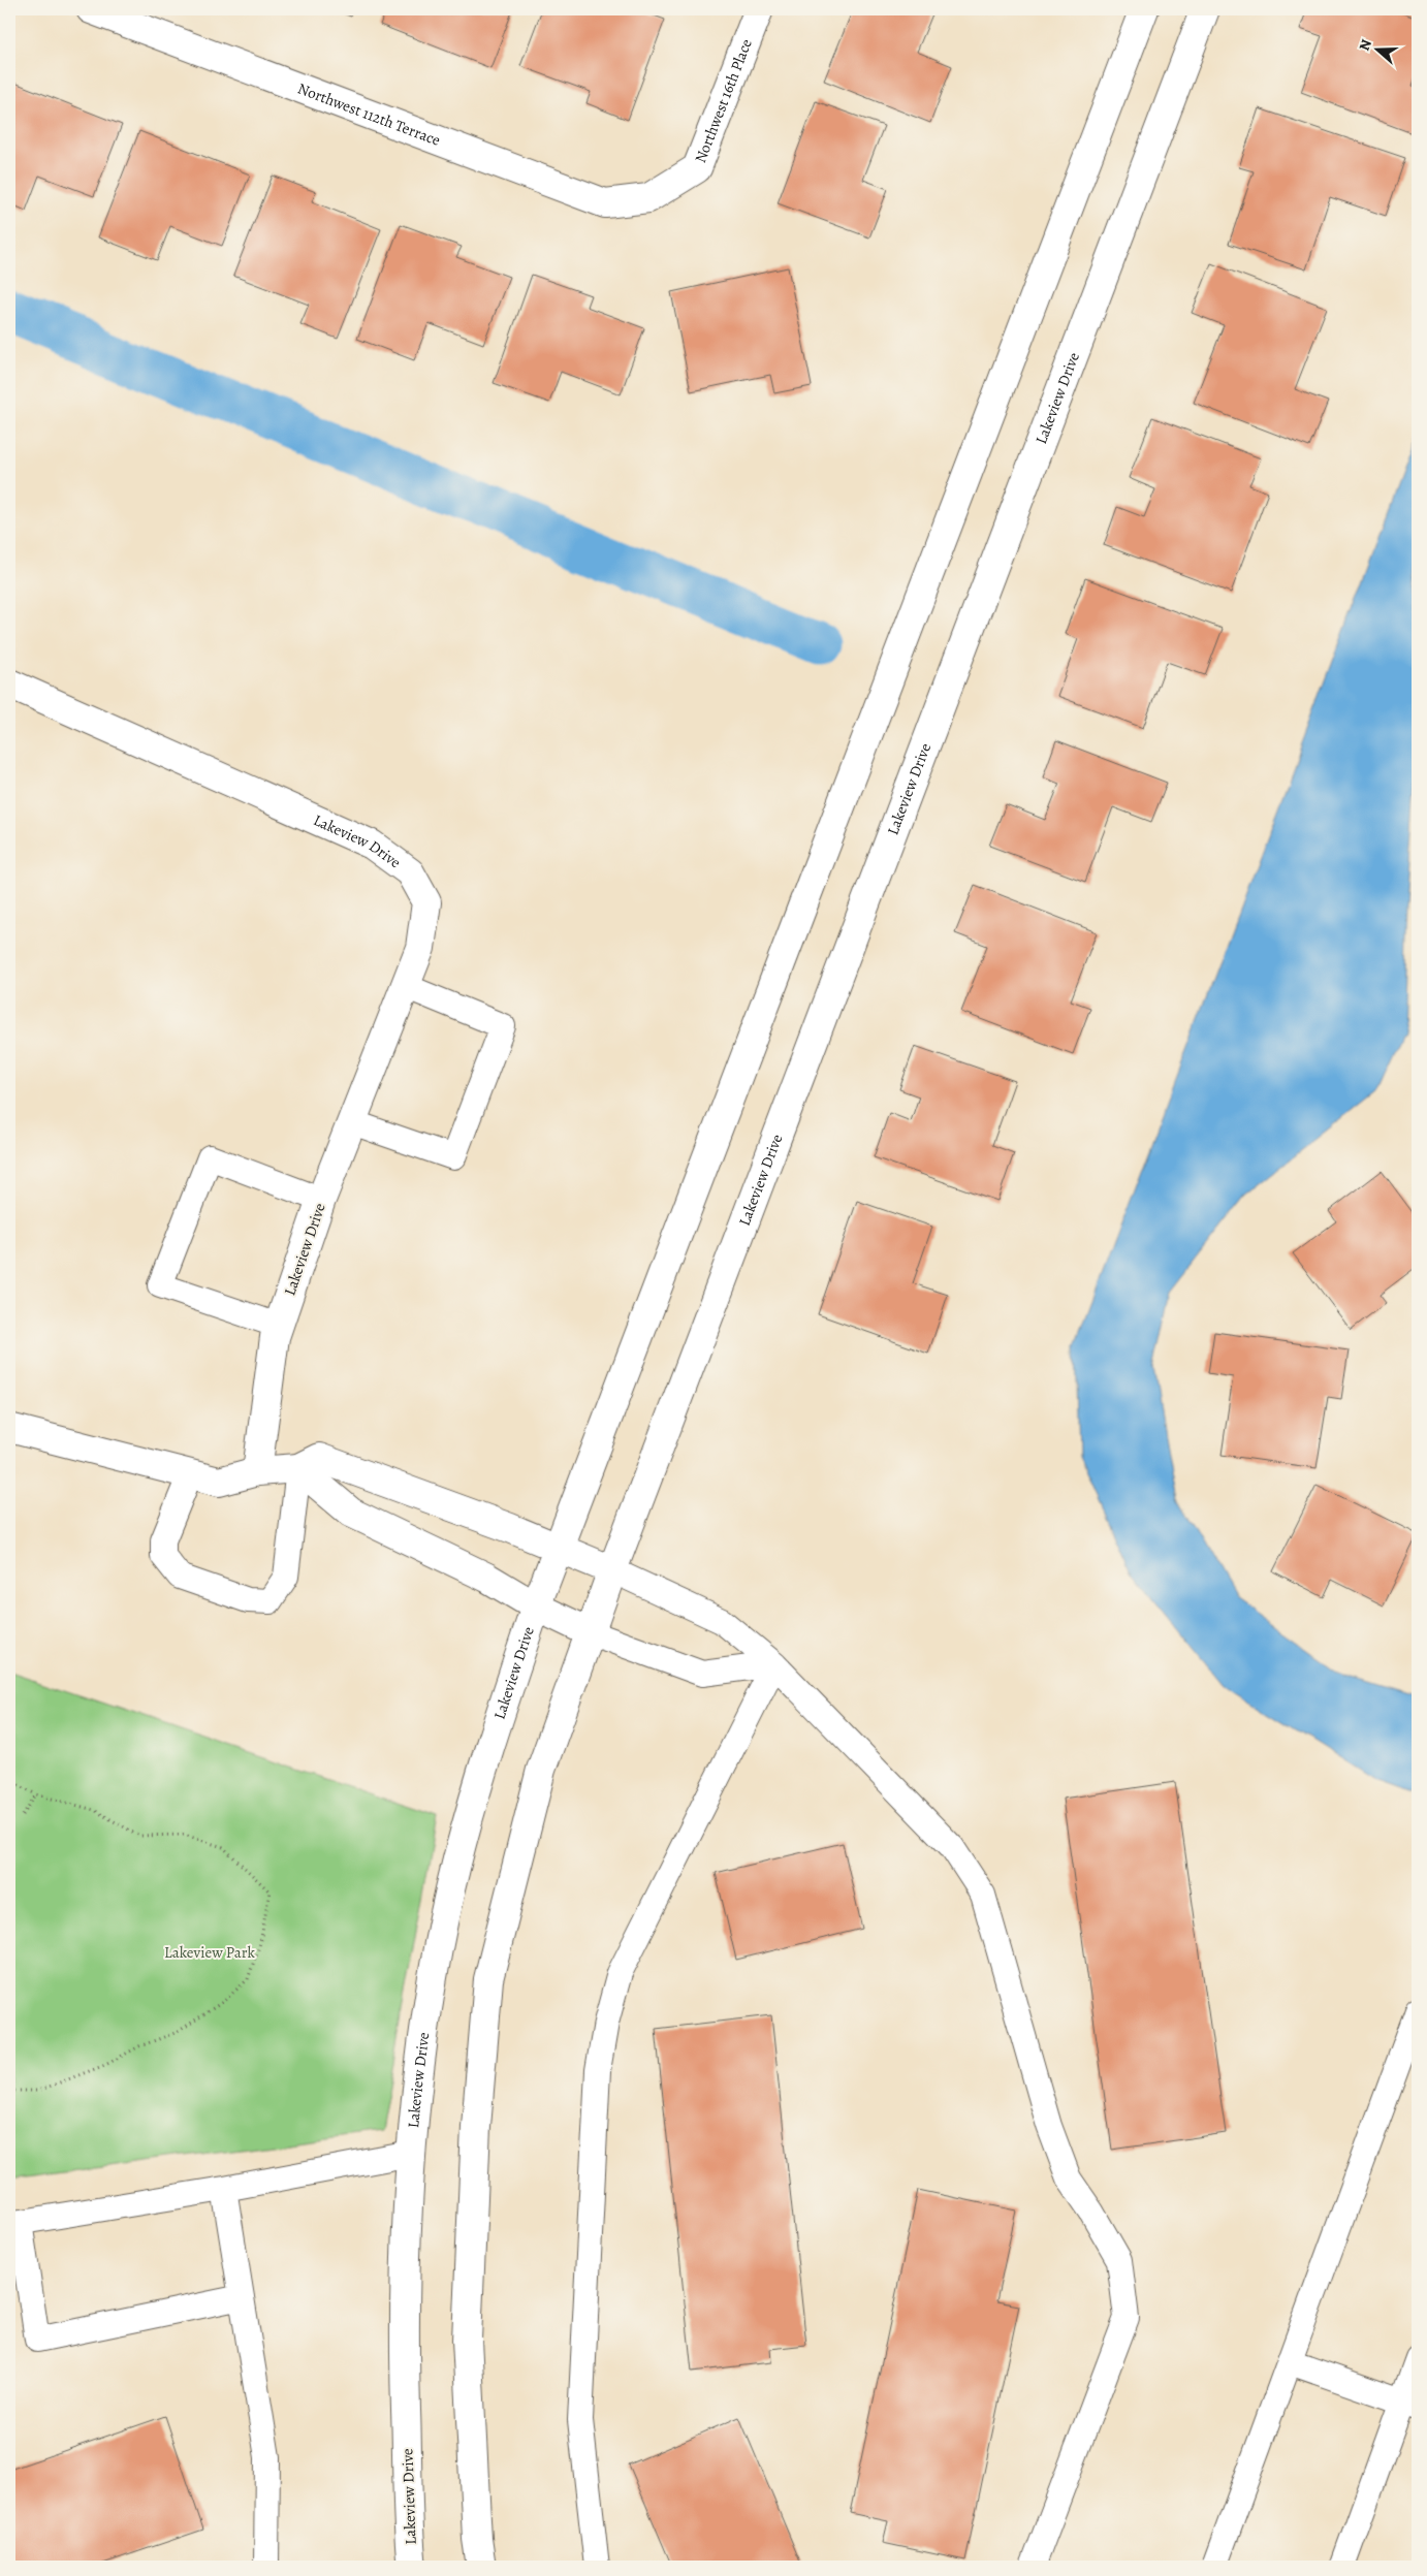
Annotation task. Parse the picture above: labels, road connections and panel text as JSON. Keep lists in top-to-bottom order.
{
  "streets": {
    "street": ["Northwest 16th Place", "Northwest 112th Terrace", "Lakeview Drive"]
  },
  "crossings": [
    ["Northwest 16th Place", "Northwest 112th Terrace"]
  ],
  "parks": ["Lakeview Park"],
  "north": "left"
}
